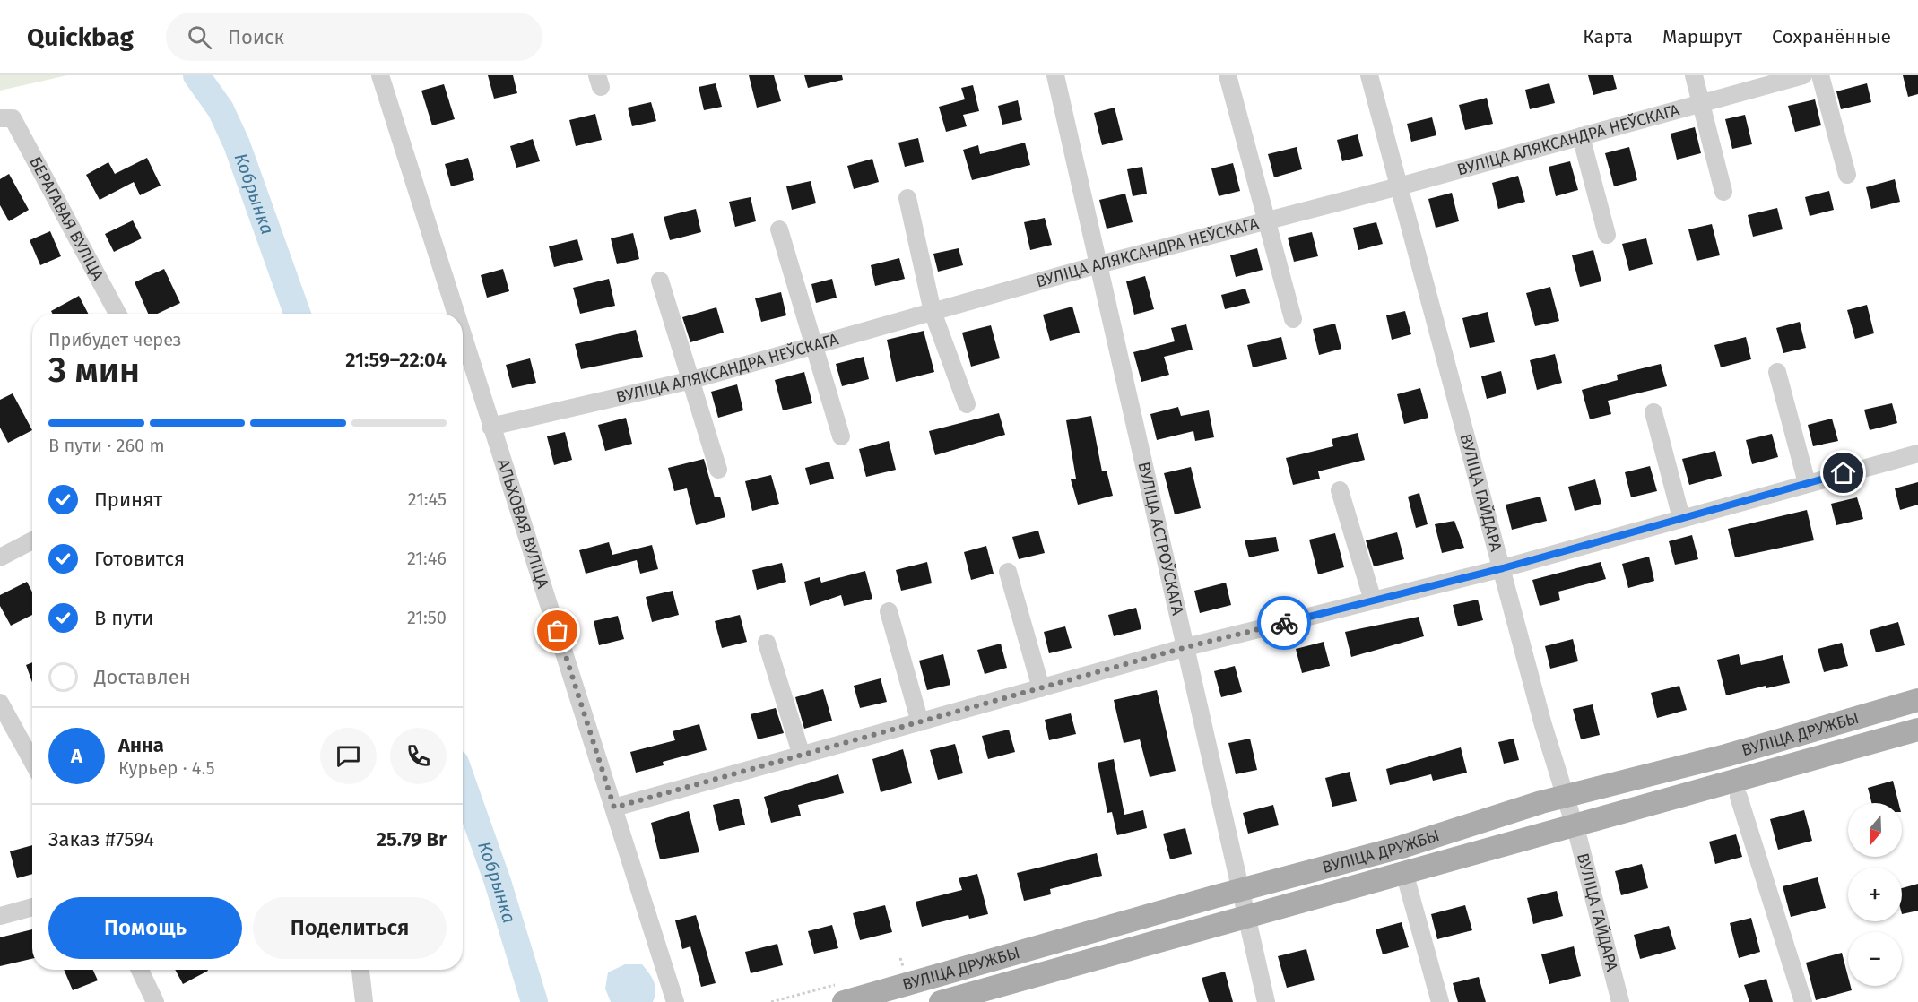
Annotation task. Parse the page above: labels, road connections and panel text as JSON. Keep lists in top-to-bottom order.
{
  "streets": {
    "main road": ["ВУЛІЦА ДРУЖБЫ"],
    "street": [
      "ВУЛІЦА АЛЯКСАНДРА НЕЎСКАГА",
      "БЕРАГАВАЯ ВУЛІЦА",
      "ВУЛІЦА ГАЙДАРА",
      "АЛЬХОВАЯ ВУЛІЦА",
      "ВУЛІЦА АСТРОЎСКАГА"
    ]
  },
  "crossings": [
    ["ВУЛІЦА АЛЯКСАНДРА НЕЎСКАГА", "ВУЛІЦА ГАЙДАРА"],
    ["ВУЛІЦА АЛЯКСАНДРА НЕЎСКАГА", "АЛЬХОВАЯ ВУЛІЦА"],
    ["ВУЛІЦА АЛЯКСАНДРА НЕЎСКАГА", "ВУЛІЦА АСТРОЎСКАГА"],
    ["ВУЛІЦА ГАЙДАРА", "ВУЛІЦА ДРУЖБЫ"],
    ["ВУЛІЦА АСТРОЎСКАГА", "ВУЛІЦА ДРУЖБЫ"]
  ],
  "water": ["Кобрынка"],
  "north": "bottom",
  "page": {
    "header": "Quickbag",
    "search": "Поиск",
    "nav": ["Карта", "Маршрут", "Сохранённые"],
    "heading": ["3 мин", "Прибудет через", "21:59–22:04"],
    "panel": [
      "Анна",
      "Курьер · 4.5",
      "Заказ #7594",
      "25.79 Br"
    ],
    "bar": "В пути · 260 m",
    "list": [
      ["Принят", "21:45"],
      ["Готовится", "21:46"],
      ["В пути", "21:50"],
      "Доставлен"
    ],
    "round": "А",
    "map_buttons": ["+", "−"],
    "buttons": ["Помощь", "Поделиться"]
  }
}
